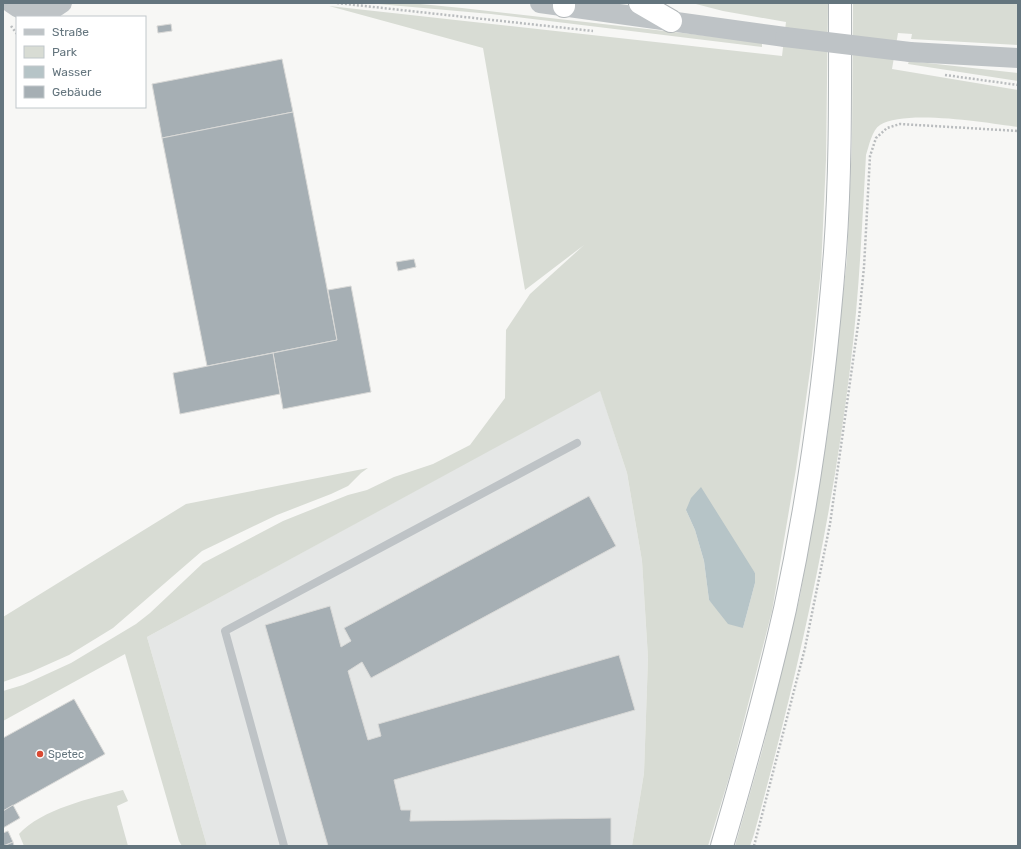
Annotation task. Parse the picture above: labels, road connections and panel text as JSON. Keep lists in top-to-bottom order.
{
  "places": ["Spetec"],
  "legend": [
    "Straße",
    "Park",
    "Wasser",
    "Gebäude"
  ]
}
